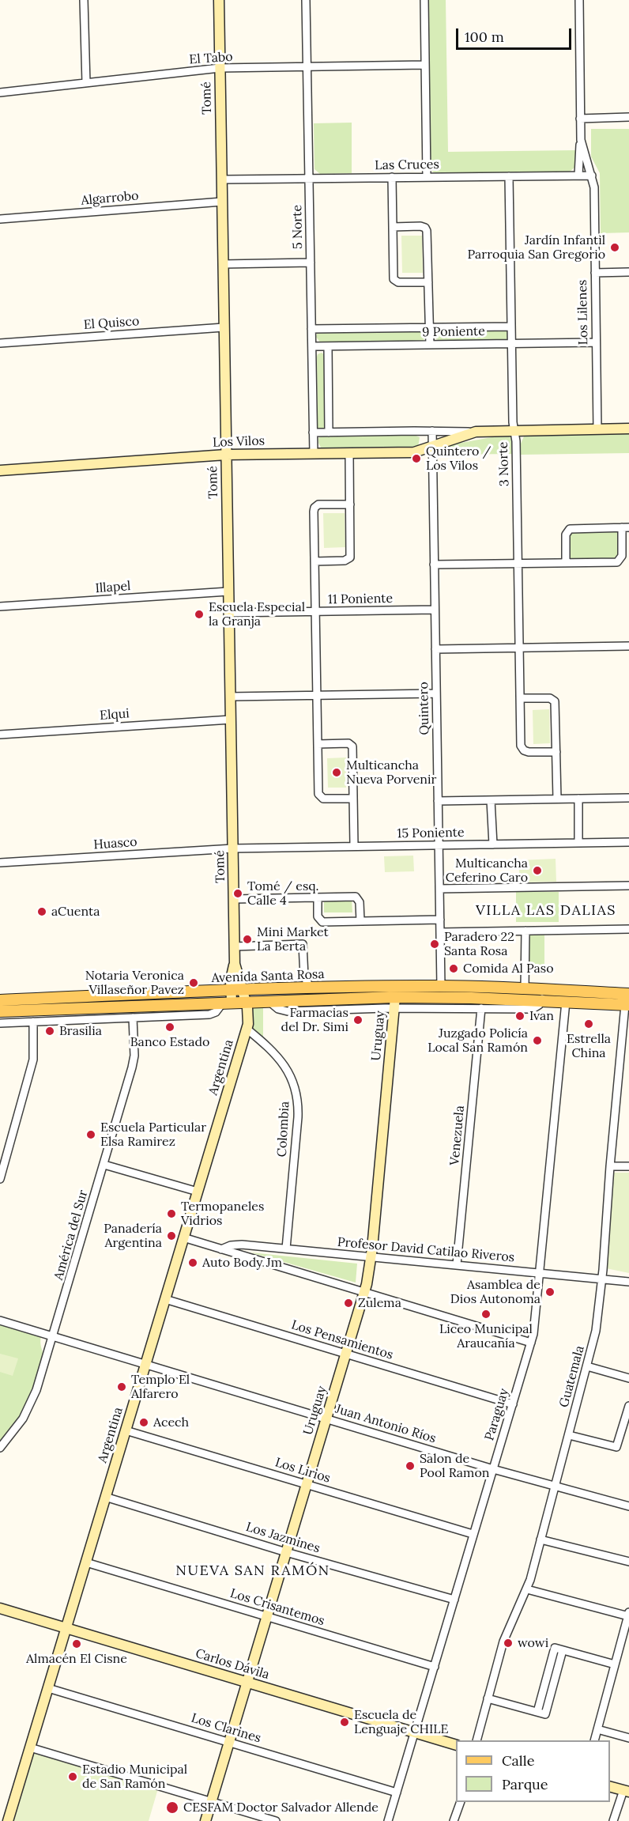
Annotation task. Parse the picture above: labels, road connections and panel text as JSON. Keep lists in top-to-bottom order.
{
  "streets": {
    "main road": ["Avenida Santa Rosa"],
    "street": [
      "El Tabo",
      "Tomé",
      "Las Cruces",
      "Algarrobo",
      "5 Norte",
      "Los Lilenes",
      "El Quisco",
      "9 Poniente",
      "Los Vilos",
      "3 Norte",
      "Illapel",
      "11 Poniente",
      "Quintero",
      "Elqui",
      "15 Poniente",
      "Huasco",
      "Uruguay",
      "Argentina",
      "Colombia",
      "Venezuela",
      "América del Sur",
      "Profesor David Catilao Riveros",
      "Los Pensamientos",
      "Guatemala",
      "Paraguay",
      "Juan Antonio Ríos",
      "Los Lirios",
      "Los Jazmines",
      "Los Crisantemos",
      "Carlos Dávila",
      "Los Clarines"
    ]
  },
  "crossings": [
    ["El Tabo", "Tomé"],
    ["El Tabo", "5 Norte"],
    ["Tomé", "Las Cruces"],
    ["Tomé", "Algarrobo"],
    ["Tomé", "El Quisco"],
    ["Tomé", "Los Vilos"],
    ["Tomé", "Illapel"],
    ["Tomé", "11 Poniente"],
    ["Tomé", "Elqui"],
    ["Tomé", "15 Poniente"],
    ["Tomé", "Huasco"],
    ["Tomé", "Avenida Santa Rosa"],
    ["Tomé", "Argentina"],
    ["Las Cruces", "5 Norte"],
    ["Las Cruces", "Los Lilenes"],
    ["Las Cruces", "3 Norte"],
    ["5 Norte", "9 Poniente"],
    ["5 Norte", "Los Vilos"],
    ["Los Lilenes", "9 Poniente"],
    ["Los Lilenes", "Los Vilos"],
    ["9 Poniente", "3 Norte"],
    ["Los Vilos", "3 Norte"],
    ["Los Vilos", "Quintero"],
    ["11 Poniente", "Quintero"],
    ["Quintero", "15 Poniente"],
    ["Quintero", "Avenida Santa Rosa"],
    ["15 Poniente", "Huasco"],
    ["Avenida Santa Rosa", "Uruguay"],
    ["Avenida Santa Rosa", "Argentina"],
    ["Avenida Santa Rosa", "Venezuela"],
    ["Avenida Santa Rosa", "América del Sur"],
    ["Avenida Santa Rosa", "Guatemala"],
    ["Avenida Santa Rosa", "Paraguay"],
    ["Uruguay", "Profesor David Catilao Riveros"],
    ["Uruguay", "Los Pensamientos"],
    ["Uruguay", "Juan Antonio Ríos"],
    ["Uruguay", "Los Lirios"],
    ["Uruguay", "Los Jazmines"],
    ["Uruguay", "Los Crisantemos"],
    ["Uruguay", "Carlos Dávila"],
    ["Uruguay", "Los Clarines"],
    ["Argentina", "Colombia"],
    ["Argentina", "Profesor David Catilao Riveros"],
    ["Argentina", "Los Pensamientos"],
    ["Argentina", "Juan Antonio Ríos"],
    ["Argentina", "Los Lirios"],
    ["Argentina", "Los Jazmines"],
    ["Argentina", "Los Crisantemos"],
    ["Argentina", "Carlos Dávila"],
    ["Argentina", "Los Clarines"],
    ["Colombia", "Profesor David Catilao Riveros"],
    ["Venezuela", "Profesor David Catilao Riveros"],
    ["América del Sur", "Juan Antonio Ríos"],
    ["Profesor David Catilao Riveros", "Guatemala"],
    ["Profesor David Catilao Riveros", "Paraguay"],
    ["Los Pensamientos", "Paraguay"],
    ["Guatemala", "Juan Antonio Ríos"],
    ["Paraguay", "Juan Antonio Ríos"],
    ["Paraguay", "Los Lirios"],
    ["Paraguay", "Los Jazmines"],
    ["Paraguay", "Los Crisantemos"],
    ["Paraguay", "Carlos Dávila"],
    ["Paraguay", "Los Clarines"]
  ],
  "districts": ["VILLA LAS DALIAS", "NUEVA SAN RAMÓN"],
  "places": [
    "Jardín Infantil Parroquia San Gregorio",
    "Quintero / Los Vilos",
    "Escuela Especial la Granja",
    "Multicancha Nueva Porvenir",
    "Multicancha Ceferino Caro",
    "Tomé / esq. Calle 4",
    "aCuenta",
    "Mini Market La Berta",
    "Paradero 22 Santa Rosa",
    "Comida Al Paso",
    "Notaria Veronica Villaseñor Pavez",
    "Ivan",
    "Farmacias del Dr. Simi",
    "Estrella China",
    "Banco Estado",
    "Brasilia",
    "Juzgado Policía Local San Ramón",
    "Escuela Particular Elsa Ramirez",
    "Termopaneles Vidrios",
    "Panadería Argentina",
    "Auto Body Jm",
    "Asamblea de Dios Autonoma",
    "Zulema",
    "Liceo Municipal Araucanía",
    "Templo El Alfarero",
    "Acech",
    "Salon de Pool Ramon",
    "wowi",
    "Almacén El Cisne",
    "Escuela de Lenguaje CHILE",
    "Estadio Municipal de San Ramón",
    "CESFAM Doctor Salvador Allende"
  ],
  "legend": ["Calle", "Parque"],
  "scale_bar": "100 m"
}
